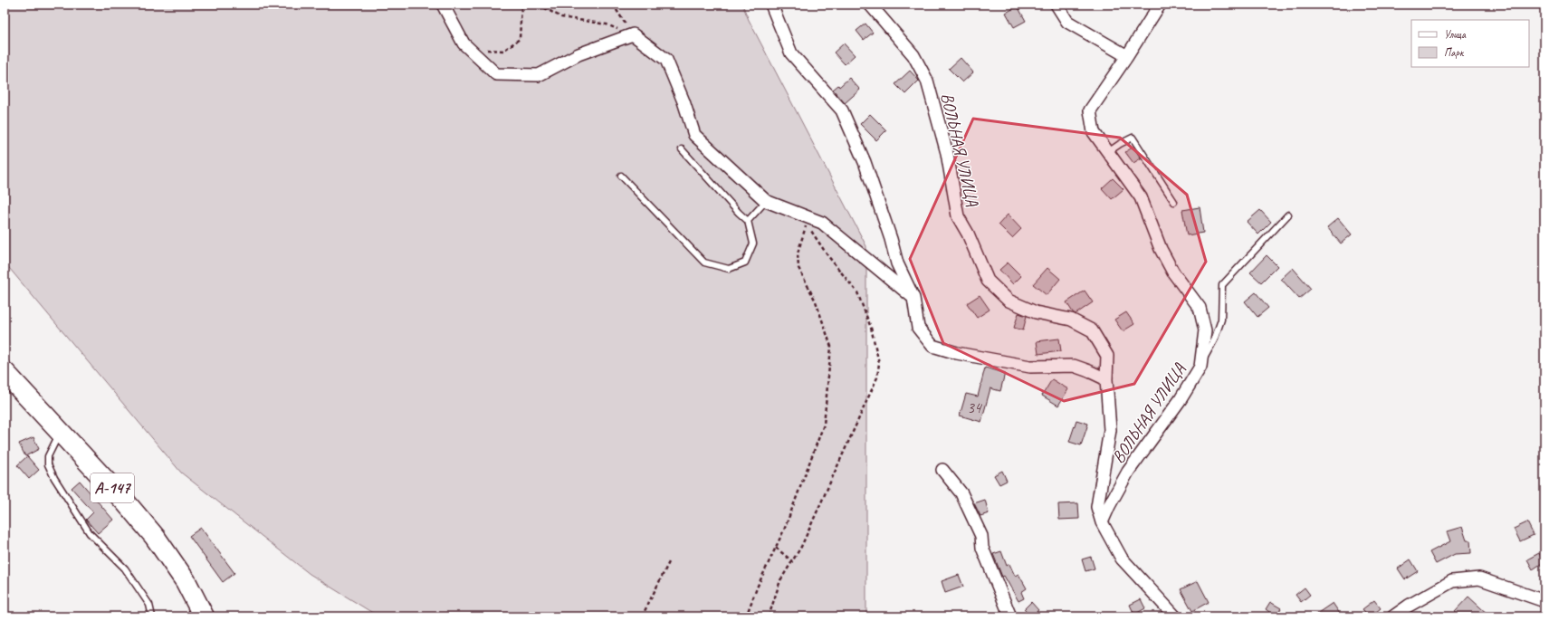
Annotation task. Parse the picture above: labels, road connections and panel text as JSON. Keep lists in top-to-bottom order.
{
  "streets": {
    "highway": ["А-147"],
    "street": ["ВОЛЬНАЯ УЛИЦА"]
  },
  "house_numbers": ["34"],
  "legend": ["Улица", "Парк"]
}
